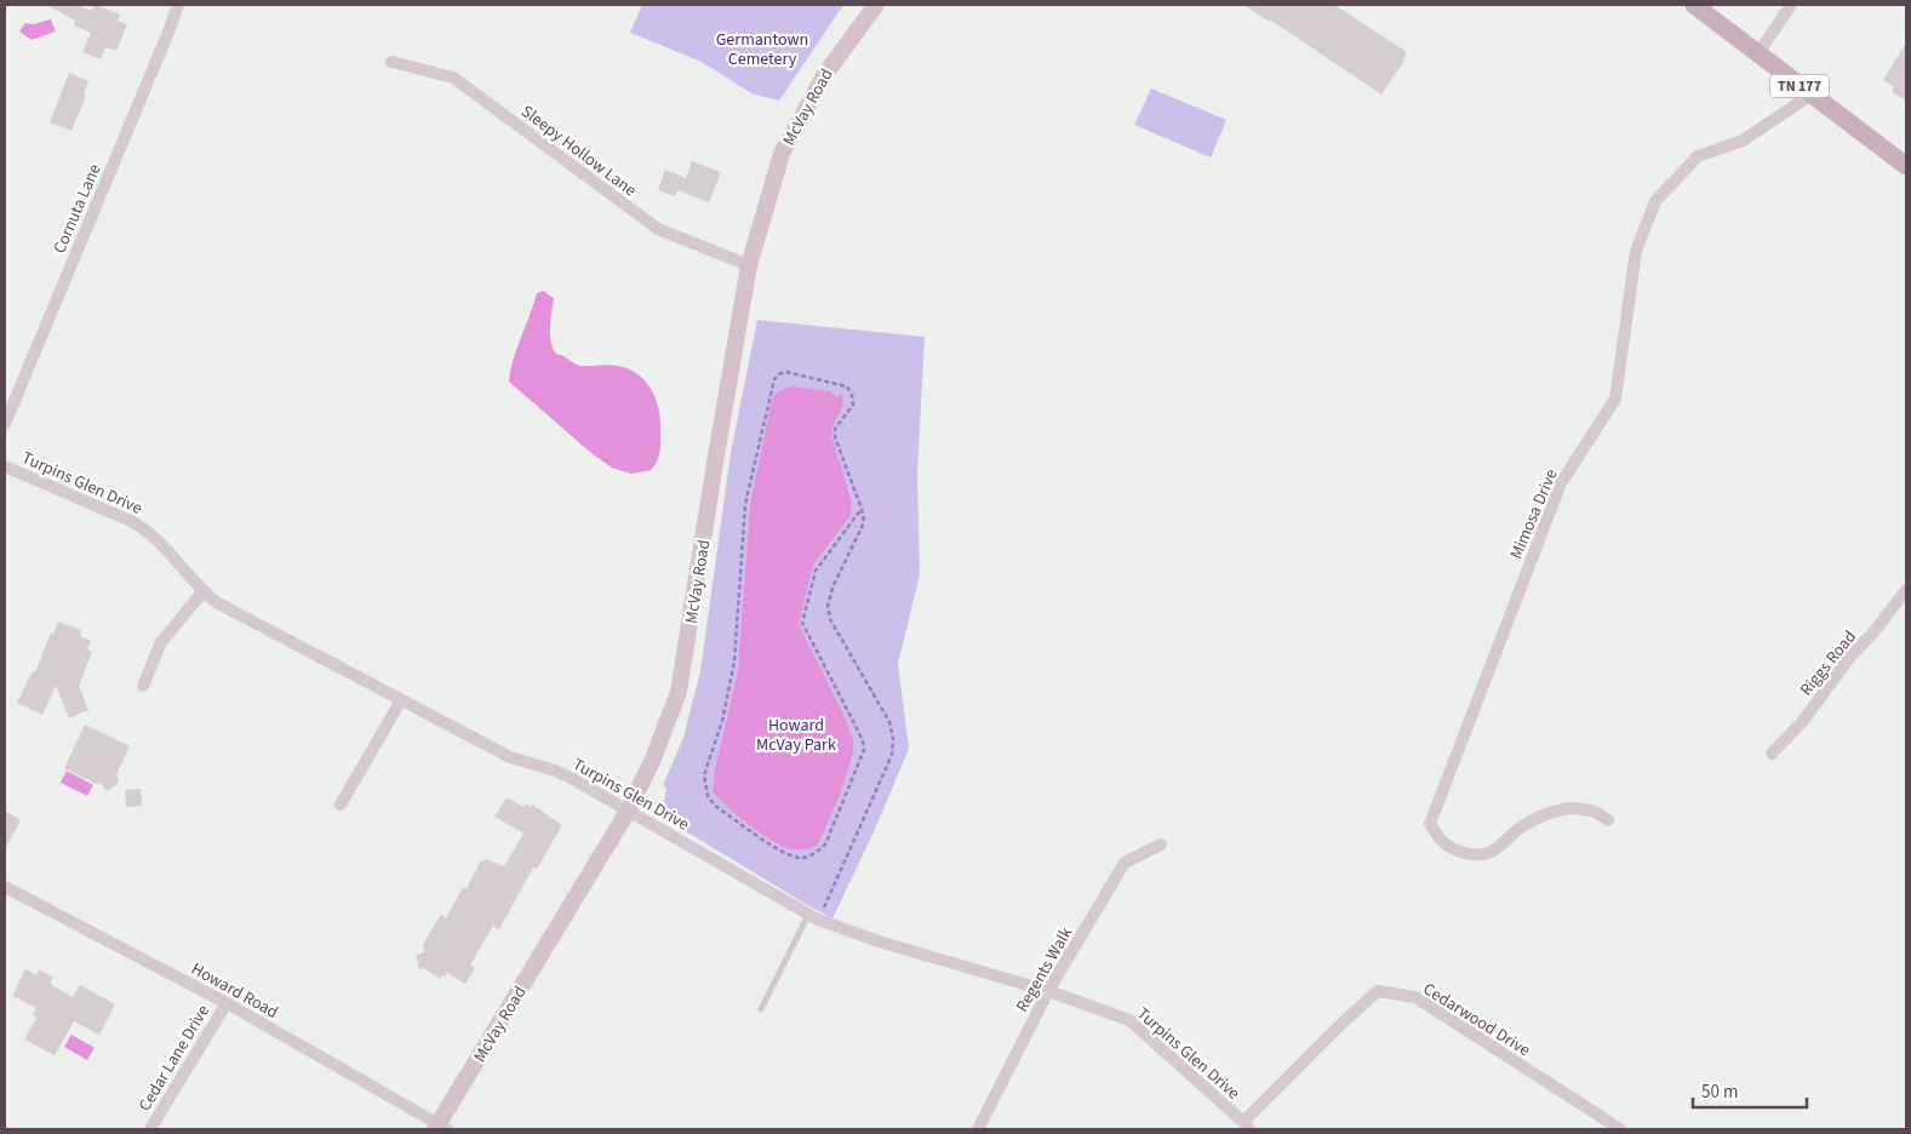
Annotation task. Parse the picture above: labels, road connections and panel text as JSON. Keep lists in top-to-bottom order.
{
  "streets": {
    "main road": ["TN 177"],
    "street": [
      "McVay Road",
      "Sleepy Hollow Lane",
      "Cornuta Lane",
      "Turpins Glen Drive",
      "Mimosa Drive",
      "Riggs Road",
      "Regents Walk",
      "Howard Road",
      "Cedarwood Drive",
      "Cedar Lane Drive"
    ]
  },
  "crossings": [
    ["TN 177", "Mimosa Drive"],
    ["McVay Road", "Sleepy Hollow Lane"],
    ["McVay Road", "Turpins Glen Drive"],
    ["McVay Road", "Howard Road"],
    ["Turpins Glen Drive", "Regents Walk"],
    ["Turpins Glen Drive", "Cedarwood Drive"],
    ["Howard Road", "Cedar Lane Drive"]
  ],
  "parks": ["Germantown Cemetery", "Howard McVay Park"],
  "scale_bar": "50 m"
}
